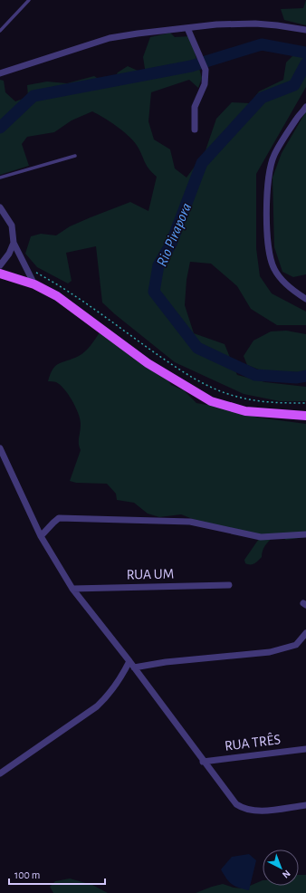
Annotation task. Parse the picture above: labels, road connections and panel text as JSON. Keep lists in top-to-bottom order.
{
  "streets": {
    "street": ["RUA UM", "RUA TRÊS"]
  },
  "water": ["Rio Pirapora"],
  "scale_bar": "100 m",
  "north": "bottom right"
}
